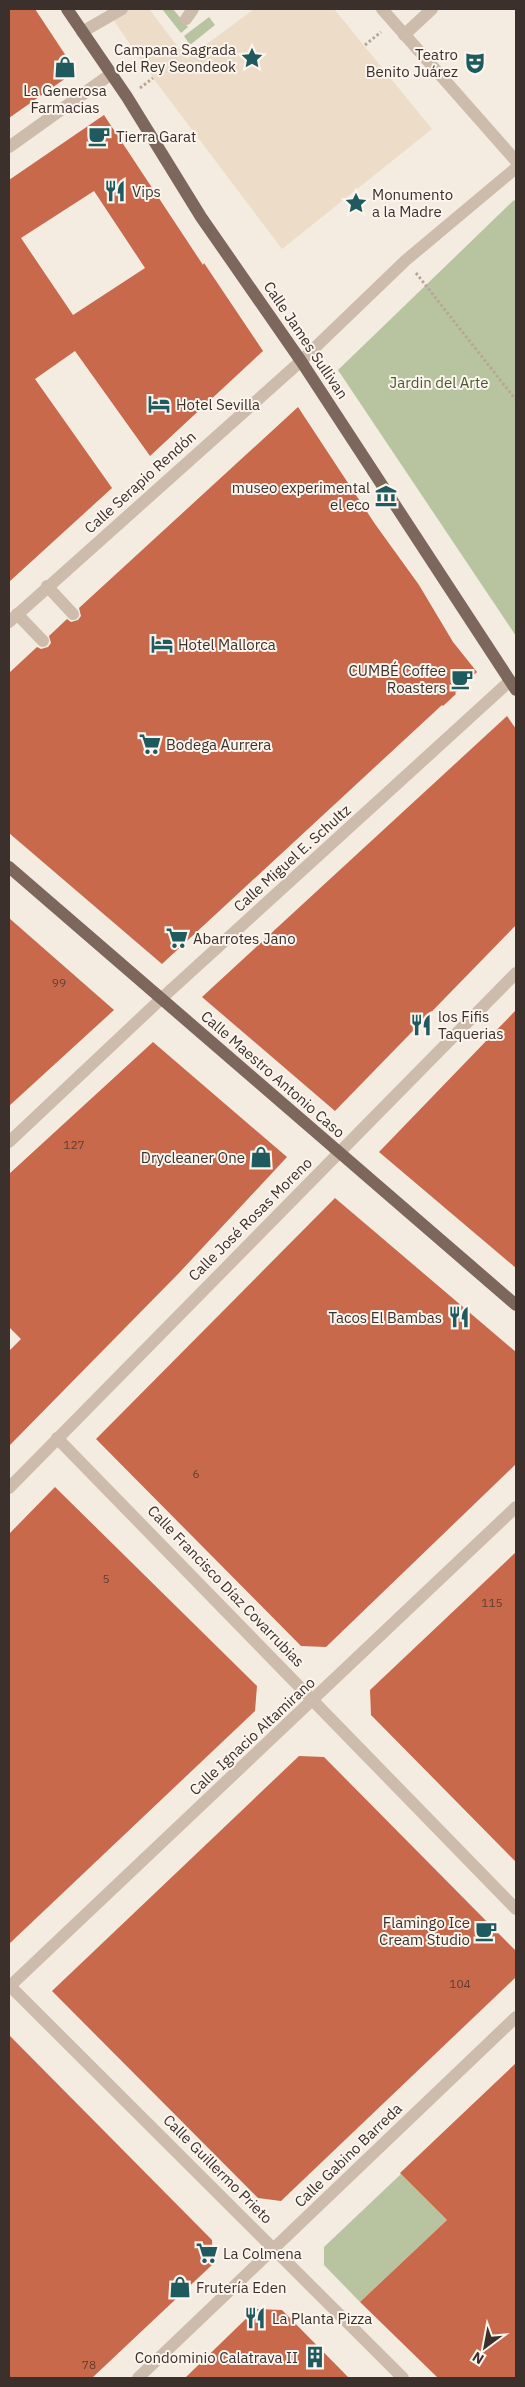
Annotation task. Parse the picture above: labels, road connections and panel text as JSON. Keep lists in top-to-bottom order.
{
  "streets": {
    "main road": ["Calle James Sullivan", "Calle Maestro Antonio Caso"],
    "street": [
      "Calle Serapio Rendón",
      "Calle Miguel E. Schultz",
      "Calle José Rosas Moreno",
      "Calle Francisco Díaz Covarrubias",
      "Calle Ignacio Altamirano",
      "Calle Gabino Barreda",
      "Calle Guillermo Prieto"
    ]
  },
  "crossings": [
    ["Calle James Sullivan", "Calle Serapio Rendón"],
    ["Calle James Sullivan", "Calle Miguel E. Schultz"],
    ["Calle Miguel E. Schultz", "Calle Maestro Antonio Caso"],
    ["Calle Maestro Antonio Caso", "Calle José Rosas Moreno"],
    ["Calle José Rosas Moreno", "Calle Francisco Díaz Covarrubias"],
    ["Calle Francisco Díaz Covarrubias", "Calle Ignacio Altamirano"],
    ["Calle Ignacio Altamirano", "Calle Guillermo Prieto"],
    ["Calle Gabino Barreda", "Calle Guillermo Prieto"]
  ],
  "parks": ["Jardin del Arte"],
  "places": {
    "place": ["Campana Sagrada del Rey Seondeok", "Monumento a la Madre"],
    "theatre": ["Teatro Benito Juárez"],
    "shop": ["La Generosa Farmacias", "Drycleaner One", "Frutería Eden"],
    "cafe": ["Tierra Garat", "CUMBÉ Coffee Roasters", "Flamingo Ice Cream Studio"],
    "restaurant": [
      "Vips",
      "los Fifis Taquerias",
      "Tacos El Bambas",
      "La Planta Pizza"
    ],
    "hotel": ["Hotel Sevilla", "Hotel Mallorca"],
    "museum": ["museo experimental el eco"],
    "supermarket": ["Bodega Aurrera", "Abarrotes Jano", "La Colmena"],
    "building": ["Condominio Calatrava II"]
  },
  "house_numbers": [
    "99",
    "127",
    "6",
    "5",
    "115",
    "104",
    "78"
  ],
  "north": "bottom left"
}
